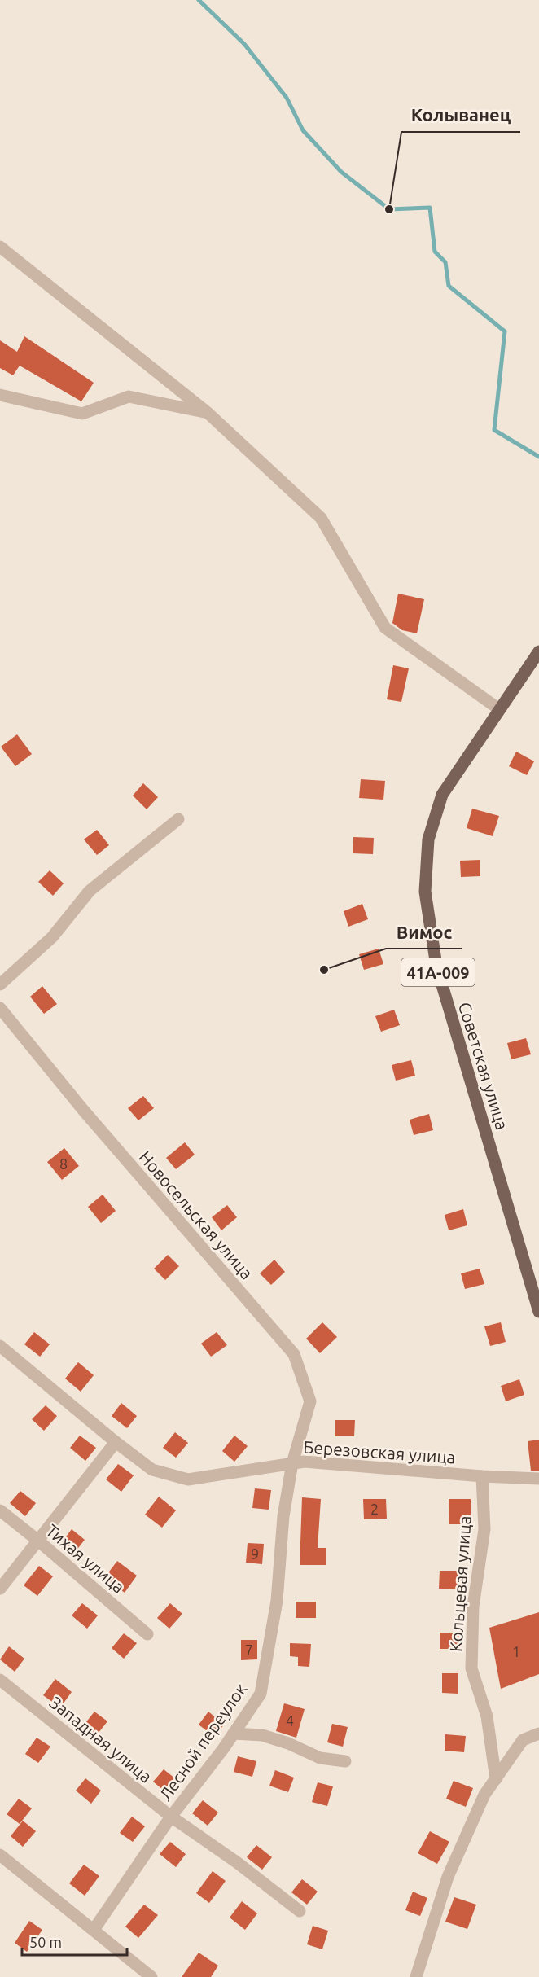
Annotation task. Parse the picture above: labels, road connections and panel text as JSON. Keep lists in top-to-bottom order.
{
  "streets": {
    "main road": ["41А-009", "Советская улица"],
    "street": [
      "Новосельская улица",
      "Березовская улица",
      "Тихая улица",
      "Кольцевая улица",
      "Западная улица",
      "Лесной переулок"
    ]
  },
  "crossings": [
    ["Новосельская улица", "Березовская улица"],
    ["Новосельская улица", "Лесной переулок"],
    ["Березовская улица", "Кольцевая улица"],
    ["Березовская улица", "Лесной переулок"],
    ["Западная улица", "Лесной переулок"]
  ],
  "places": ["Колыванец", "Вимос"],
  "house_numbers": [
    "8",
    "2",
    "9",
    "7",
    "1",
    "4"
  ],
  "scale_bar": "50 m"
}
